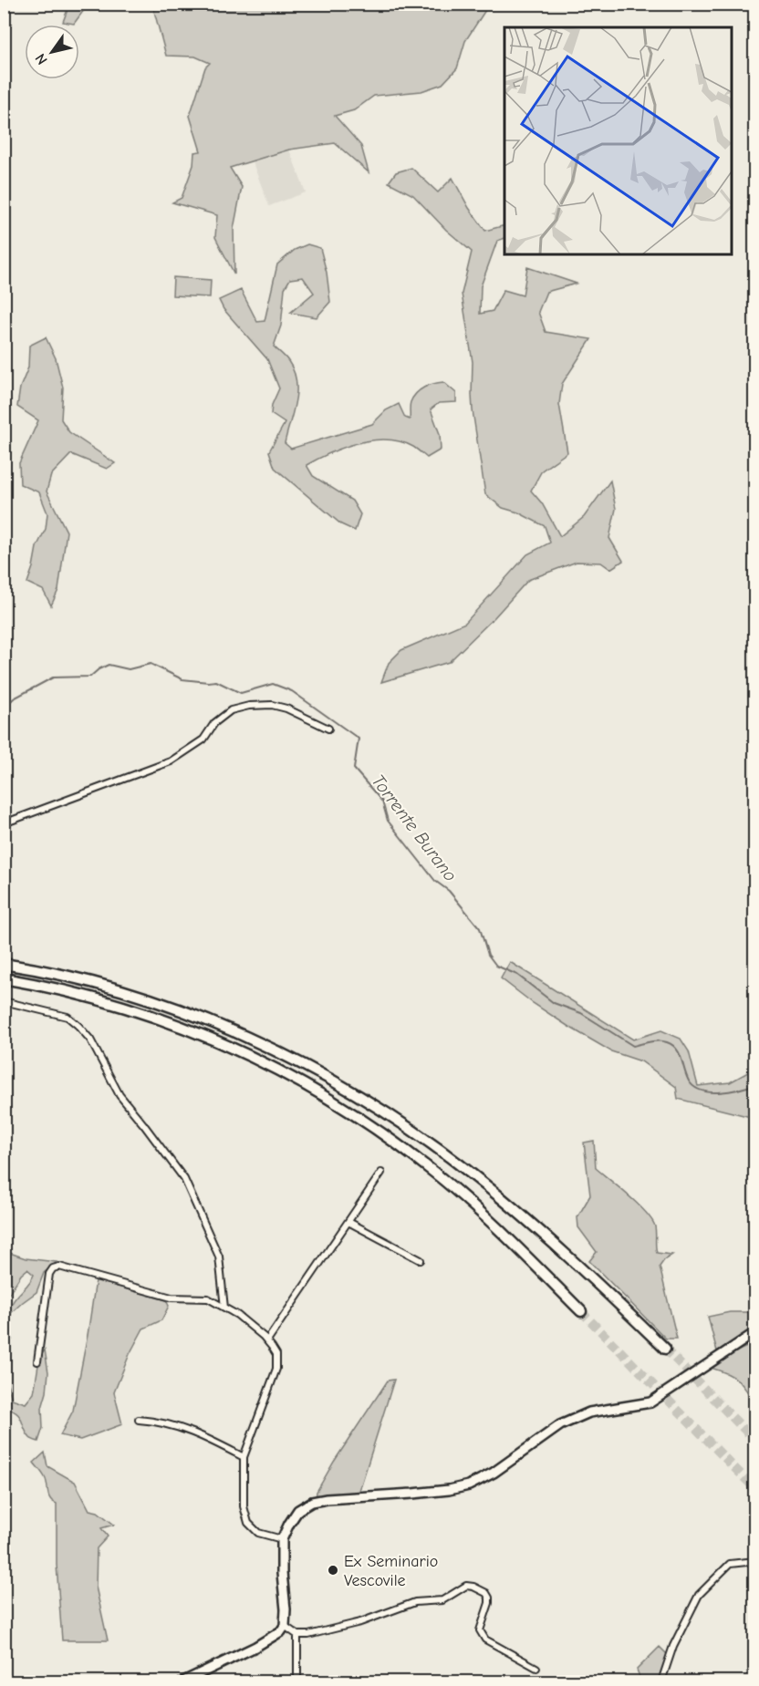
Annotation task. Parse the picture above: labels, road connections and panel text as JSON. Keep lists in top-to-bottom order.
{
  "water": ["Torrente Burano"],
  "places": ["Ex Seminario Vescovile"],
  "north": "bottom left"
}
